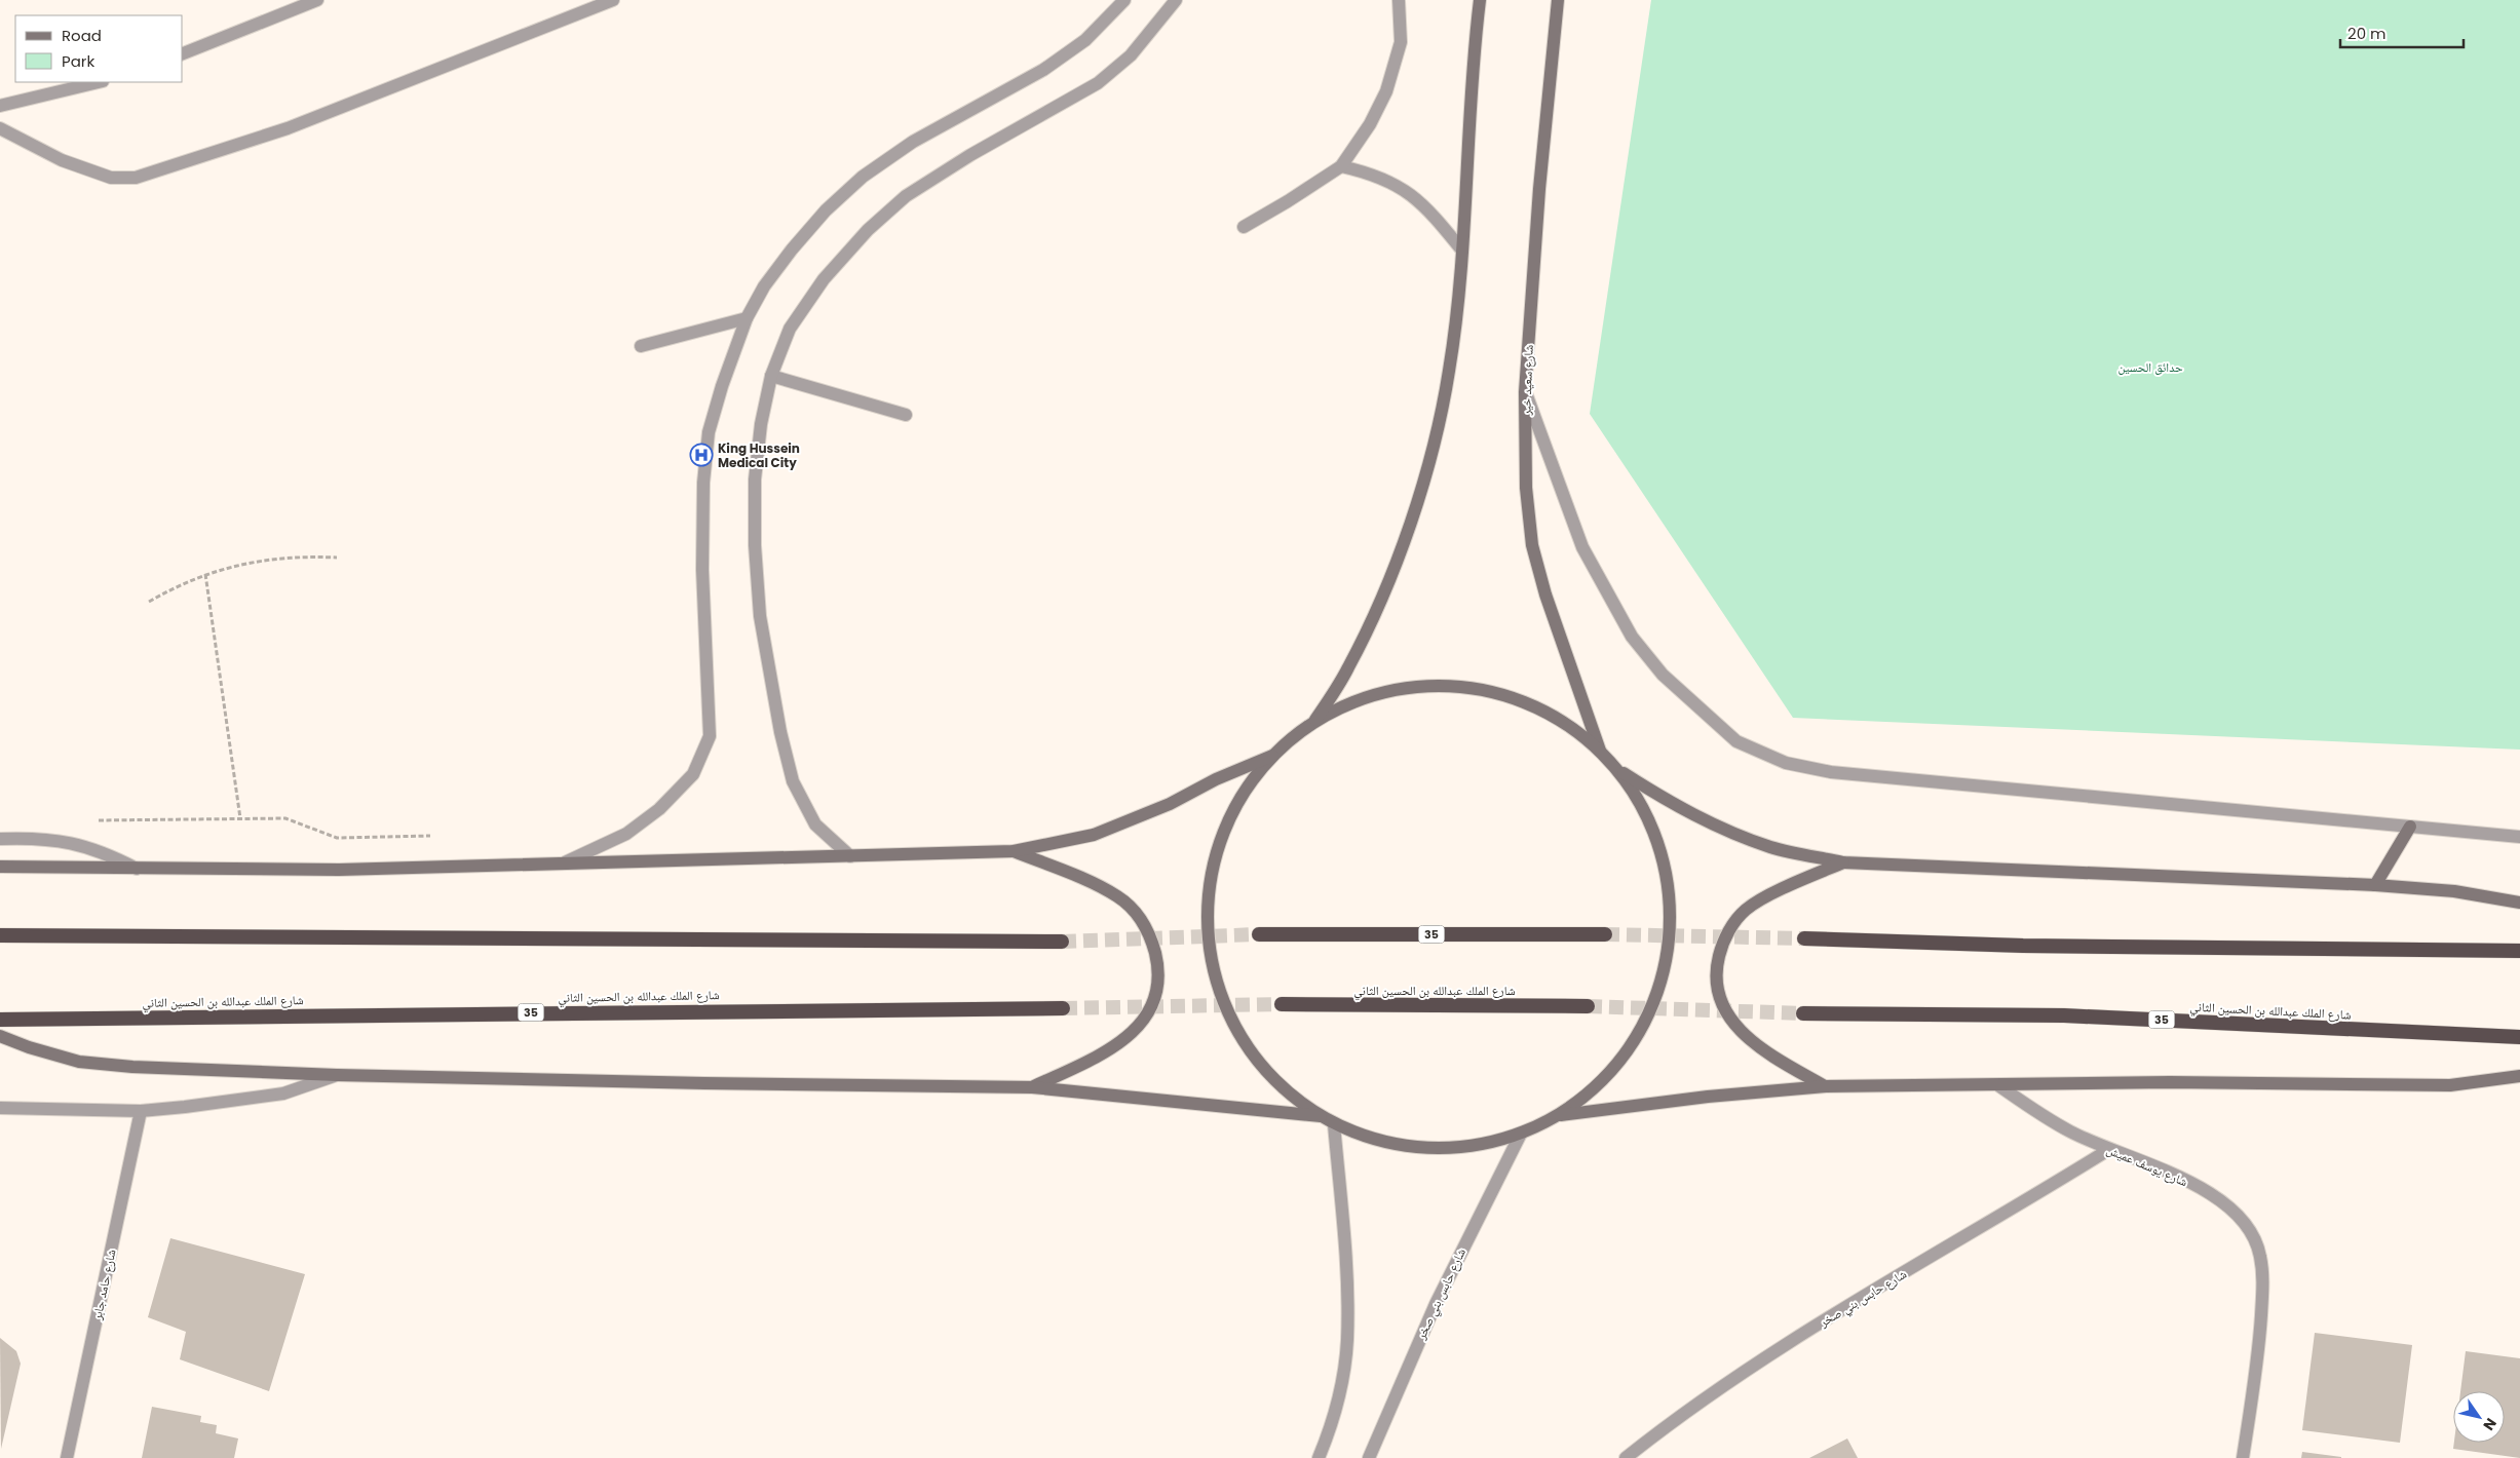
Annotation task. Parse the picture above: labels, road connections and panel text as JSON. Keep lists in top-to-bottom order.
{
  "streets": {
    "highway": ["35", "شارع الملك عبدالله بن الحسين الثاني"],
    "main road": ["شارع سعيد خير"],
    "street": ["شارع يوسف عميش", "شارع حامد جابر", "شارع حابس بني صخر"]
  },
  "crossings": [
    ["شارع يوسف عميش", "شارع حابس بني صخر"]
  ],
  "parks": ["حدائق الحسين"],
  "places": {
    "hospital": ["King Hussein Medical City"]
  },
  "legend": ["Road", "Park"],
  "scale_bar": "20 m",
  "north": "bottom right"
}
